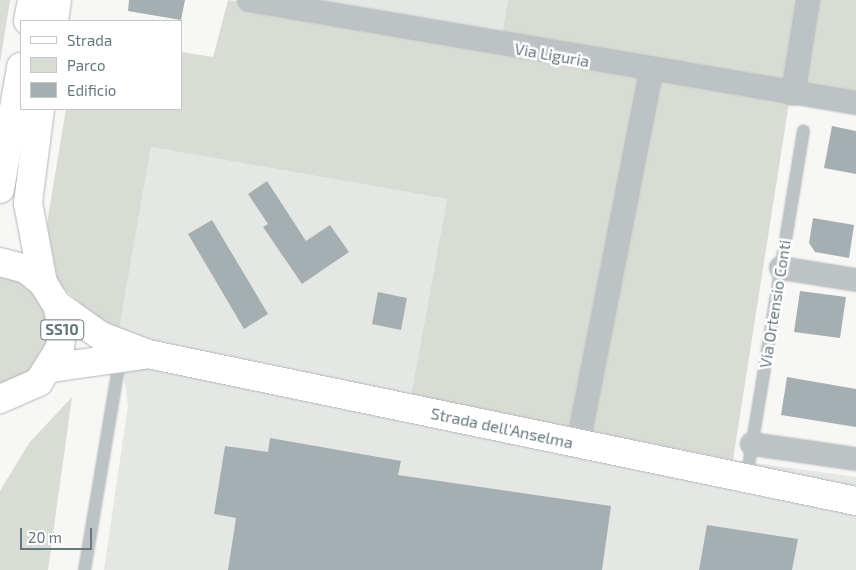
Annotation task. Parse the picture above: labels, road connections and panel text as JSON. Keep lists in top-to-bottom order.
{
  "streets": {
    "main road": ["SS10", "Strada dell'Anselma"],
    "street": ["Via Liguria"],
    "lane": ["Via Ortensio Conti"]
  },
  "crossings": [
    ["Via Ortensio Conti", "Strada dell'Anselma"],
    ["SS10", "Strada dell'Anselma"]
  ],
  "legend": ["Strada", "Parco", "Edificio"],
  "scale_bar": "20 m"
}
